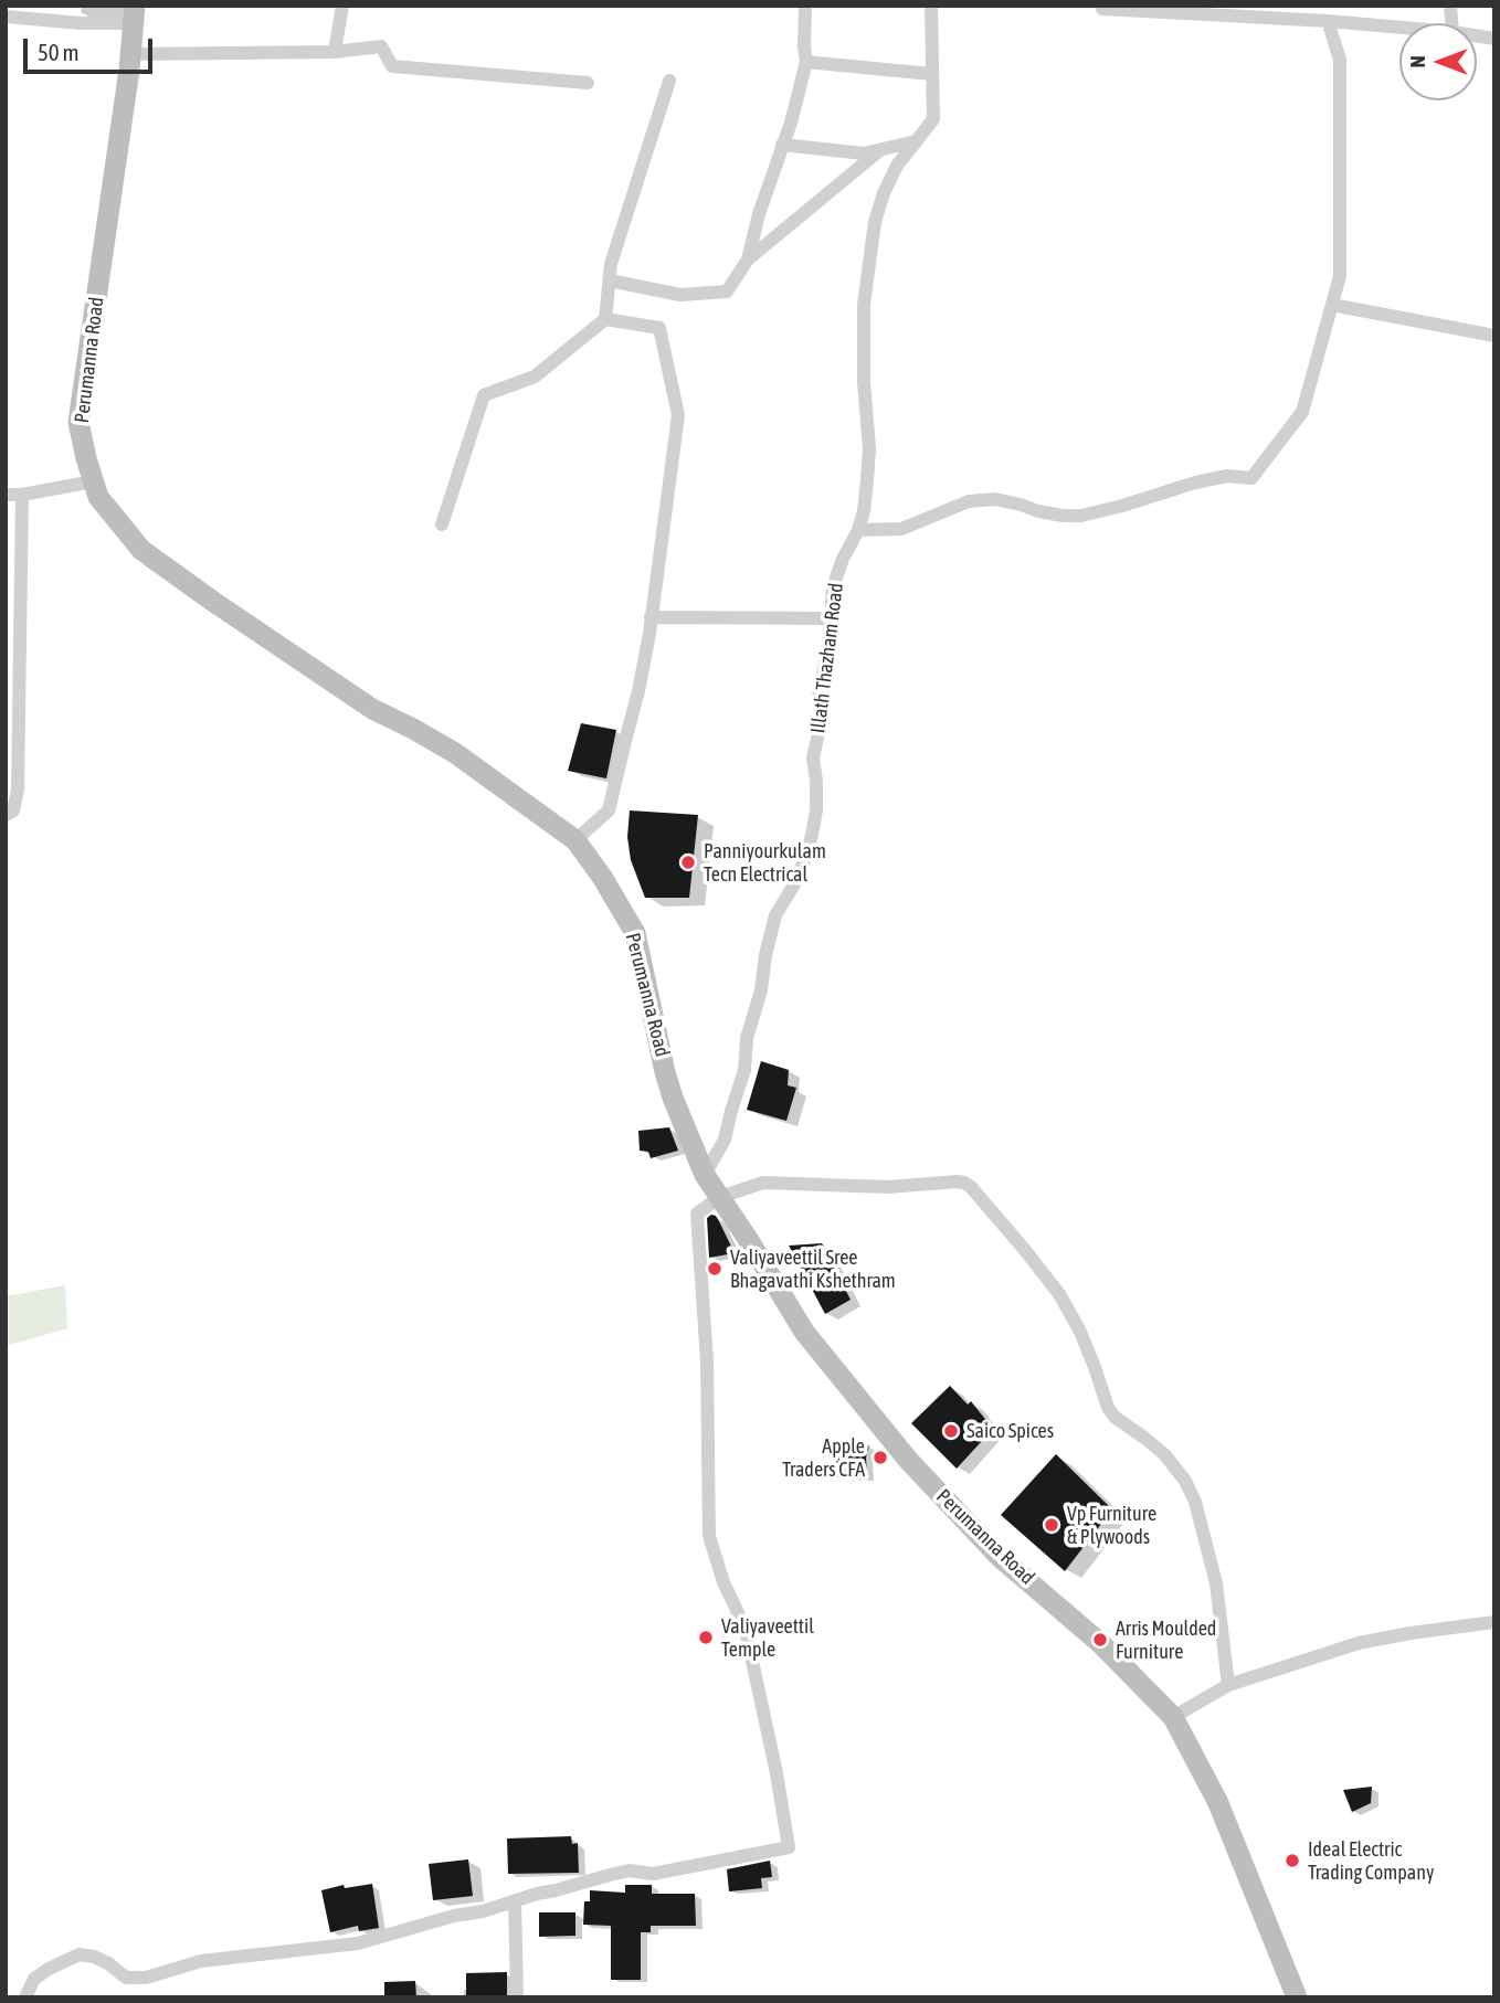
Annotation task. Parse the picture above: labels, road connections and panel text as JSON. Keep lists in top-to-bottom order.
{
  "streets": {
    "main road": ["Perumanna Road"],
    "street": ["Illath Thazham Road"]
  },
  "crossings": [
    ["Perumanna Road", "Illath Thazham Road"]
  ],
  "places": [
    "Panniyourkulam Tecn Electrical",
    "Valiyaveettil Sree Bhagavathi Kshethram",
    "Saico Spices",
    "Apple Traders CFA",
    "Vp Furniture & Plywoods",
    "Valiyaveettil Temple",
    "Arris Moulded Furniture",
    "Ideal Electric Trading Company"
  ],
  "scale_bar": "50 m",
  "north": "left"
}
